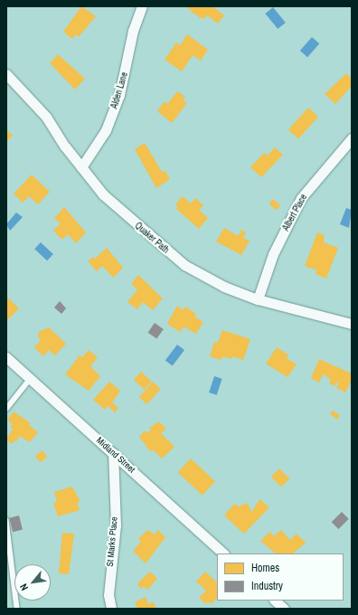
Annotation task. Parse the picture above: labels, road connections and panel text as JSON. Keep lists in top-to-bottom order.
{
  "streets": {
    "street": [
      "Alden Lane",
      "Albert Place",
      "Quaker Path",
      "Midland Street",
      "St Marks Place"
    ]
  },
  "crossings": [
    ["Alden Lane", "Quaker Path"],
    ["Albert Place", "Quaker Path"],
    ["Midland Street", "St Marks Place"]
  ],
  "legend": ["Homes", "Industry"],
  "north": "bottom left"
}
